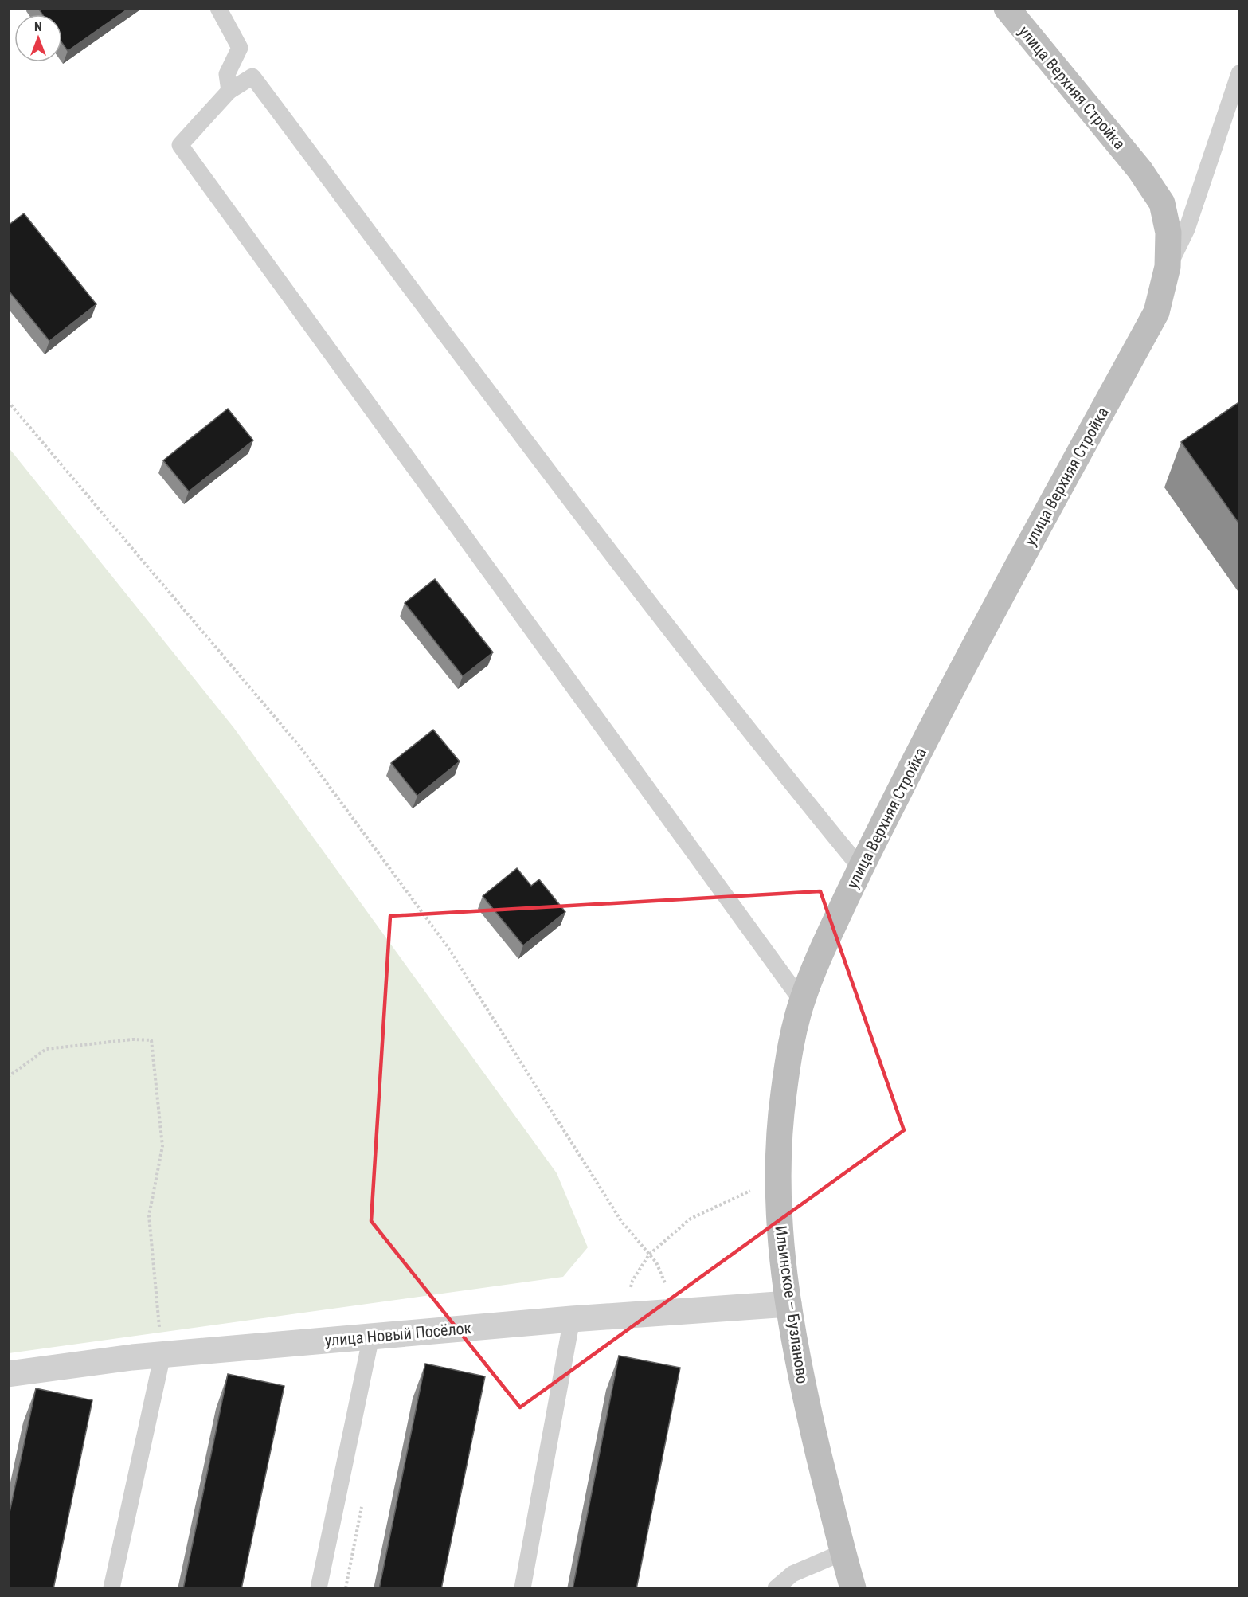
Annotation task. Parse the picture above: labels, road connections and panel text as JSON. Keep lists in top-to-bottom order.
{
  "streets": {
    "street": ["улица Верхняя Стройка", "Ильинское – Бузланово", "улица Новый Посёлок"]
  },
  "crossings": [
    ["улица Верхняя Стройка", "Ильинское – Бузланово"],
    ["Ильинское – Бузланово", "улица Новый Посёлок"]
  ],
  "north": "top"
}
